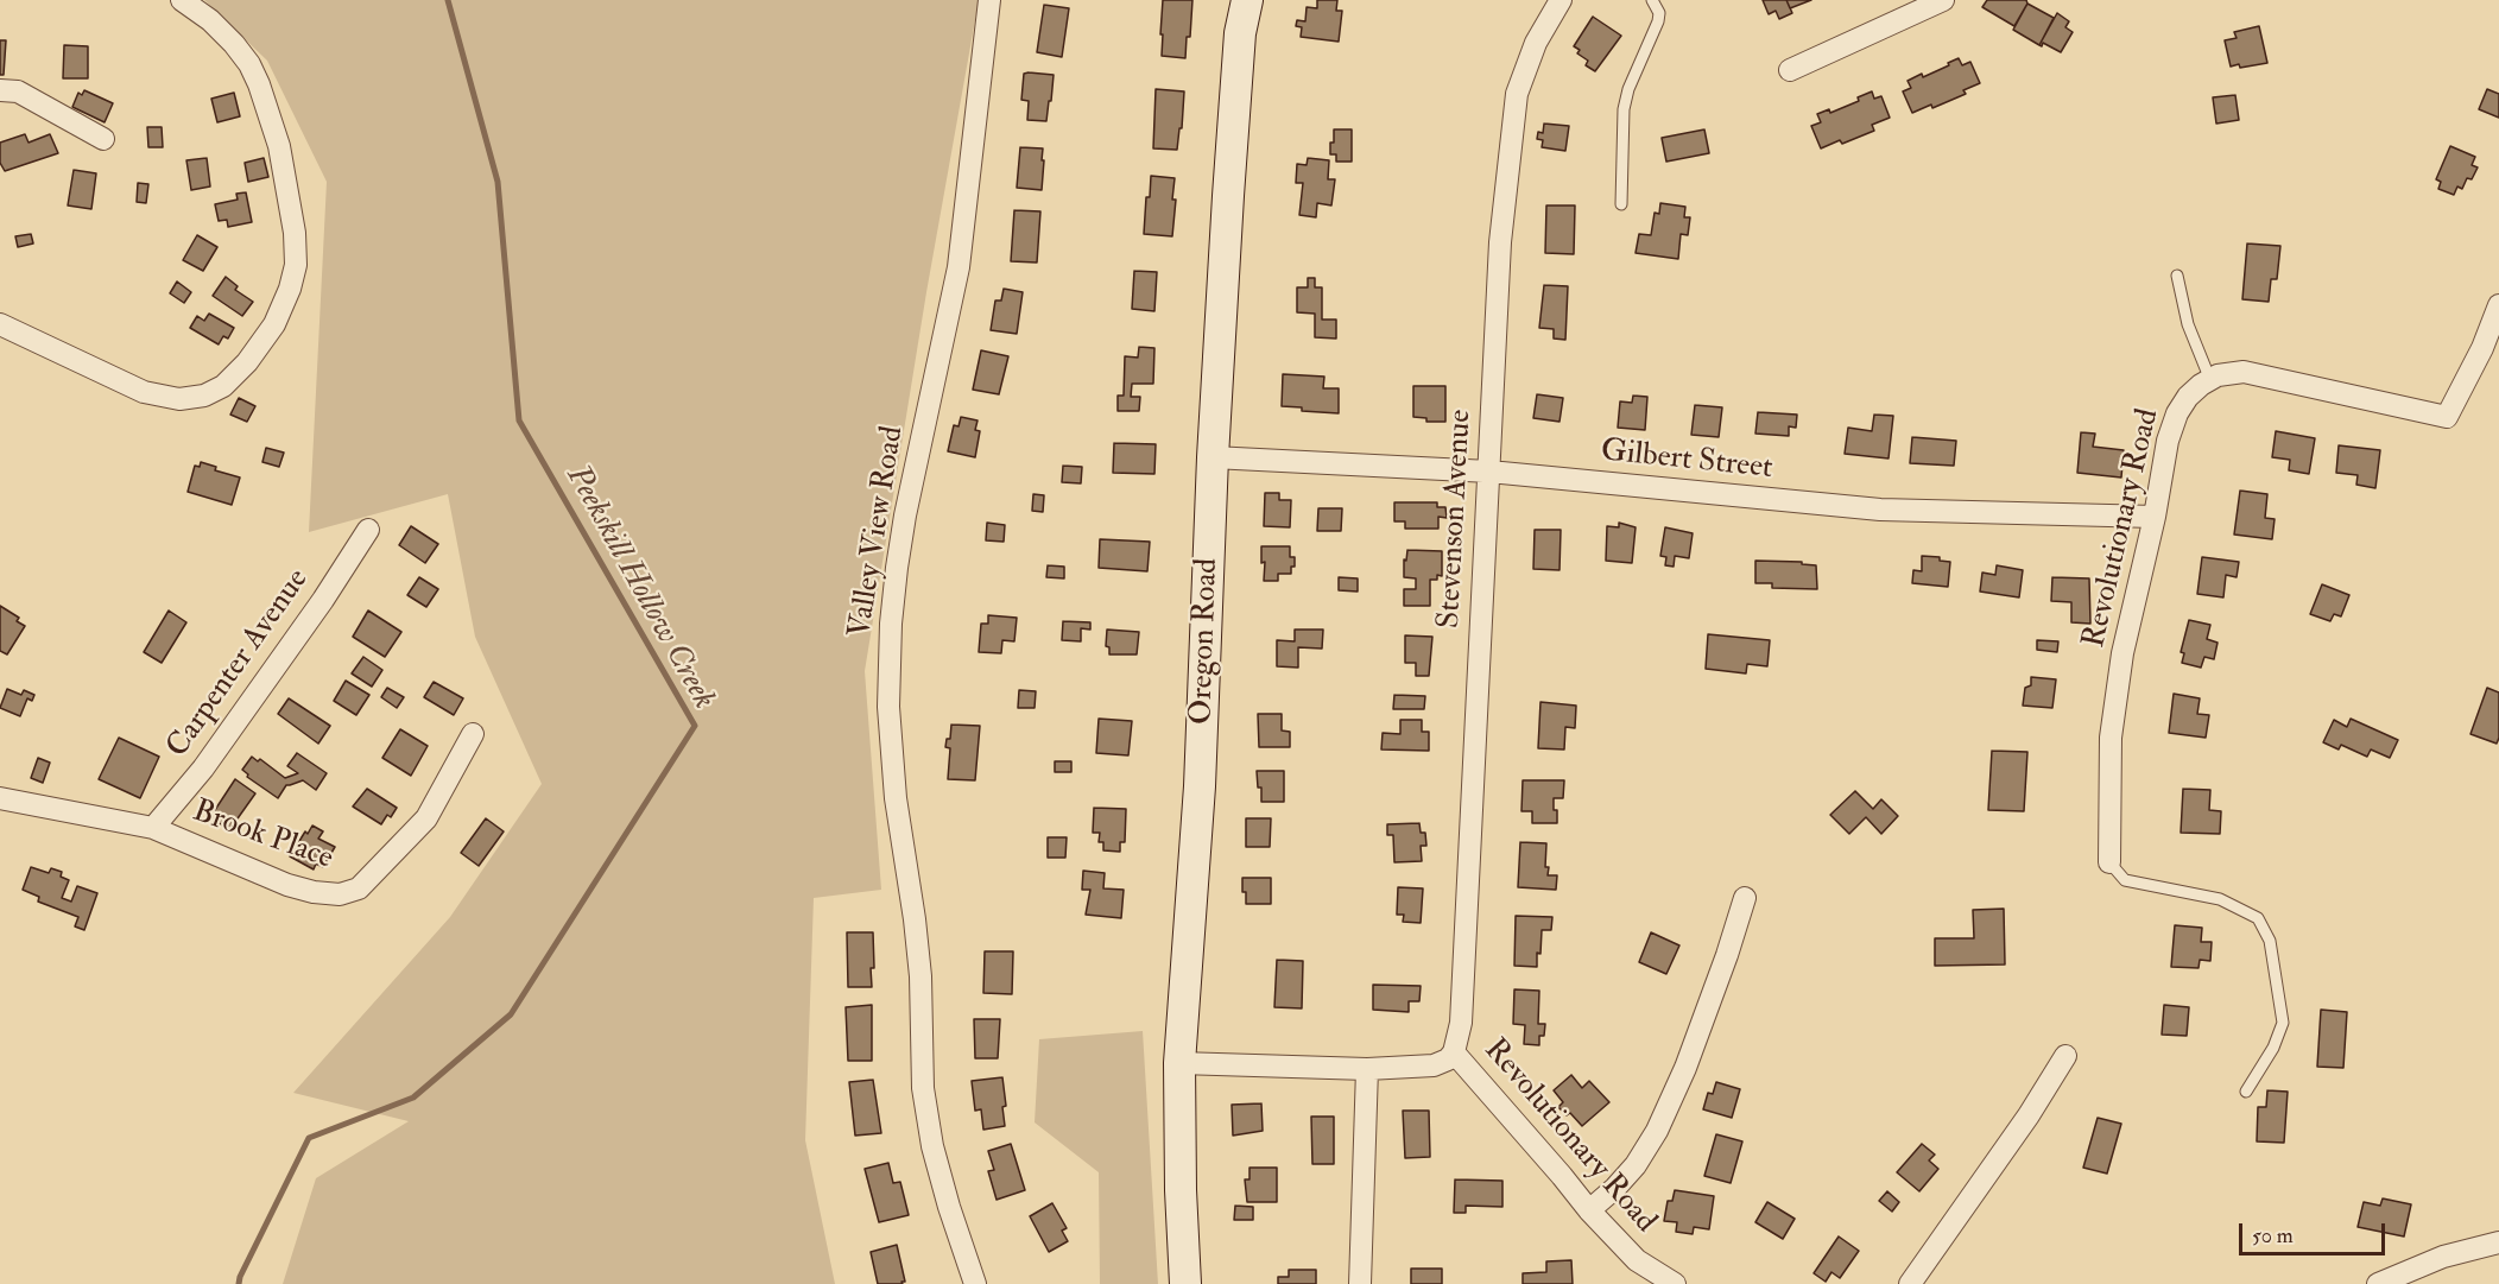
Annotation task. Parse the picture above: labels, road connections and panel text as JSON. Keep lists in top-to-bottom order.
{
  "streets": {
    "street": [
      "Gilbert Street",
      "Stevenson Avenue",
      "Revolutionary Road",
      "Valley View Road",
      "Oregon Road",
      "Carpenter Avenue",
      "Brook Place"
    ]
  },
  "crossings": [
    ["Gilbert Street", "Stevenson Avenue"],
    ["Gilbert Street", "Revolutionary Road"],
    ["Gilbert Street", "Oregon Road"],
    ["Stevenson Avenue", "Revolutionary Road"],
    ["Carpenter Avenue", "Brook Place"]
  ],
  "water": ["Peekskill Hollow Creek"],
  "scale_bar": "50 m"
}
